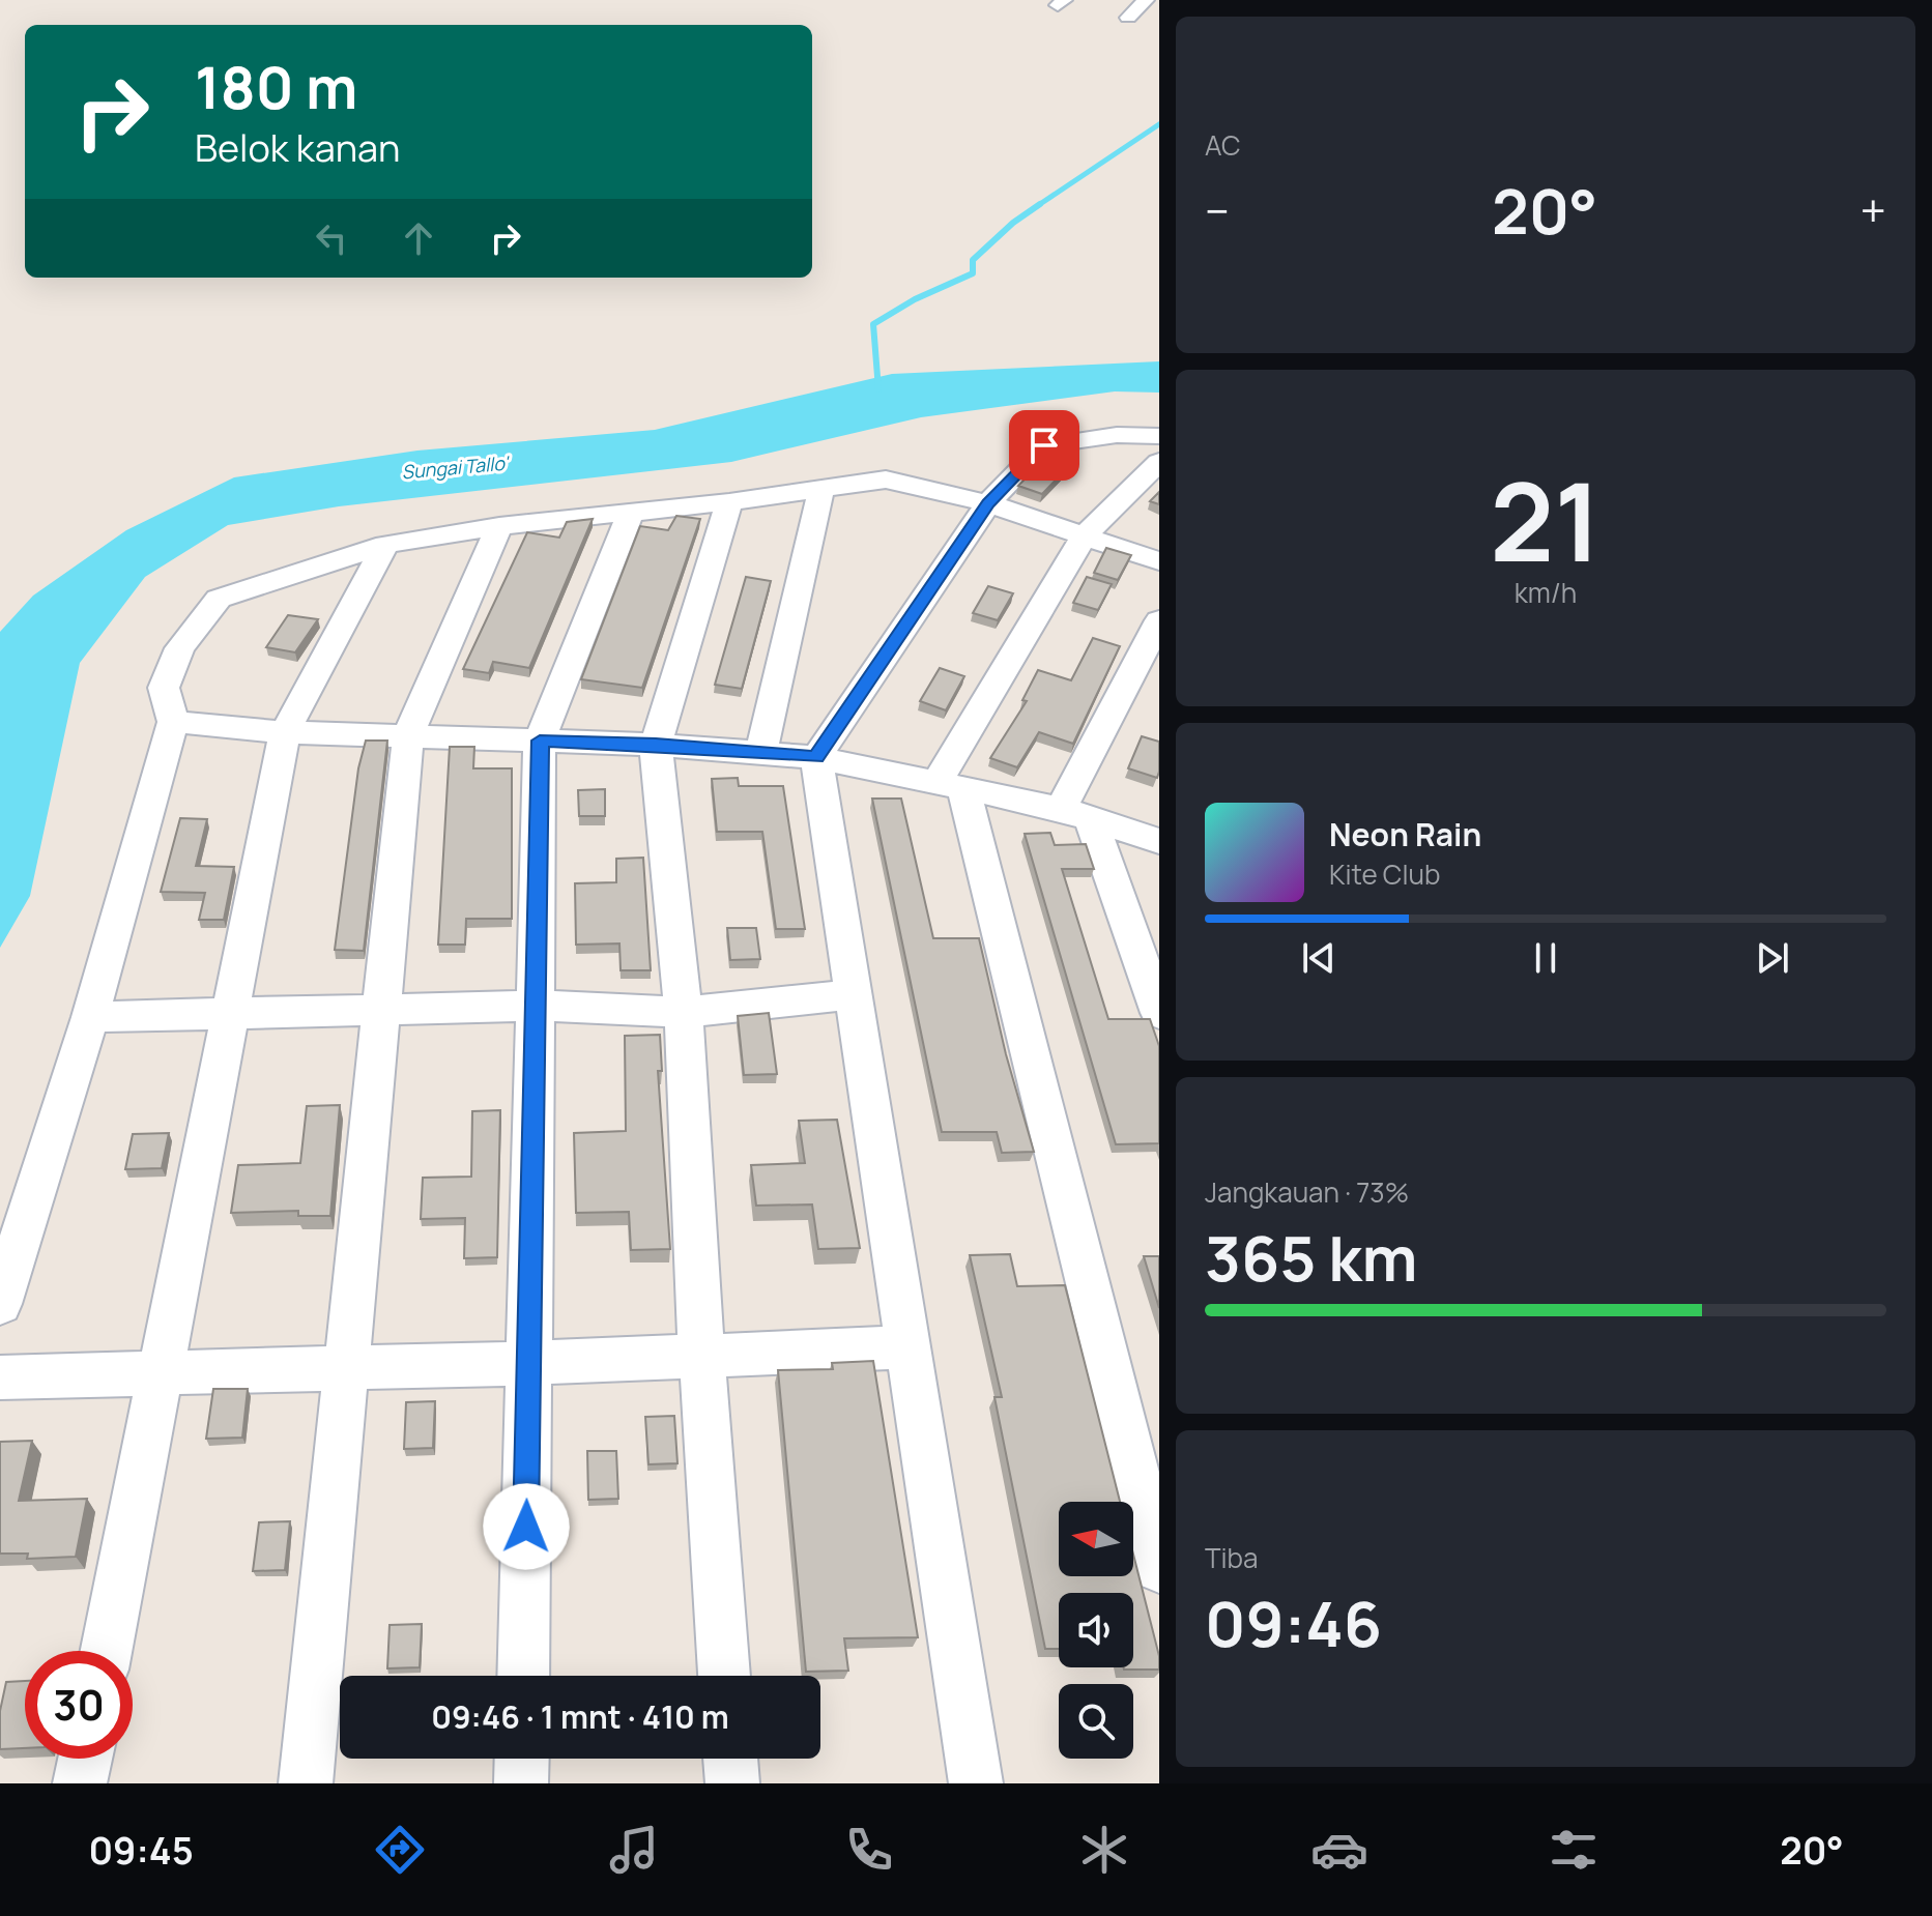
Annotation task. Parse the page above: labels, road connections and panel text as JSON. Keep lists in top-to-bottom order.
{
  "water": ["Sungai Tallo'"],
  "north": "left",
  "page": {
    "tile": [
      "AC",
      ["21", "km/h"],
      ["Jangkauan · 73%", "365 km"],
      ["Tiba", "09:46"]
    ],
    "turn": ["180 m", "Belok kanan"],
    "heat": ["−", "20°", "+"],
    "song": ["Neon Rain", "Kite Club"],
    "limit": "30",
    "trip": "09:46 · 1 mnt · 410 m",
    "tabs": ["09:45", "20°"]
  }
}
